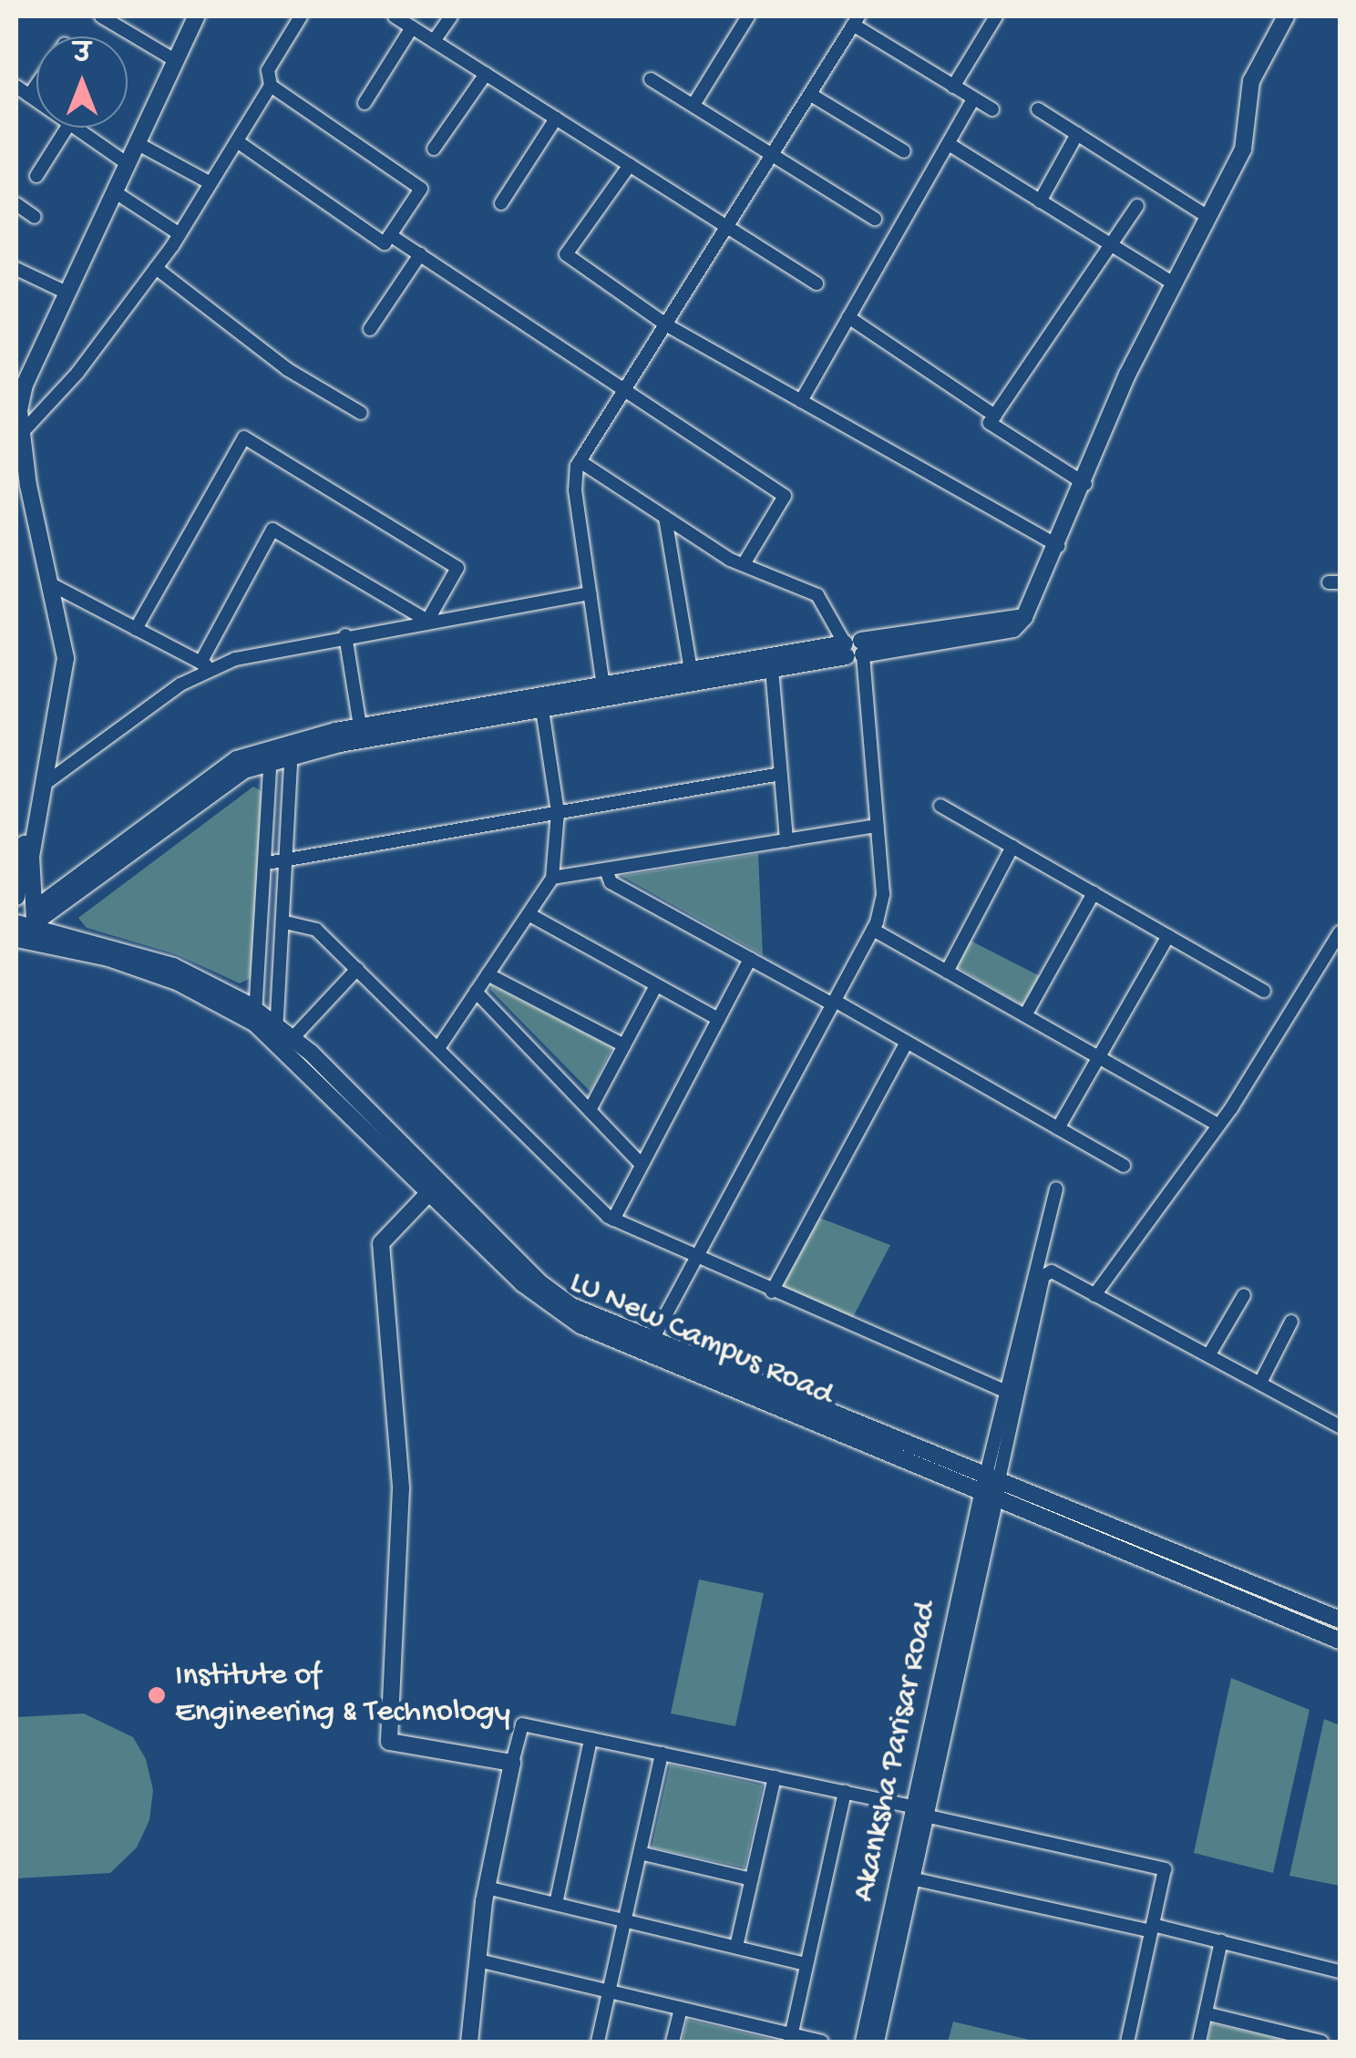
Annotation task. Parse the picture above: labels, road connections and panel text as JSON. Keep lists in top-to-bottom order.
{
  "streets": {
    "street": ["LU New Campus Road", "Akanksha Parisar Road"]
  },
  "crossings": [
    ["LU New Campus Road", "Akanksha Parisar Road"]
  ],
  "places": ["Institute of Engineering & Technology"],
  "north": "top"
}
